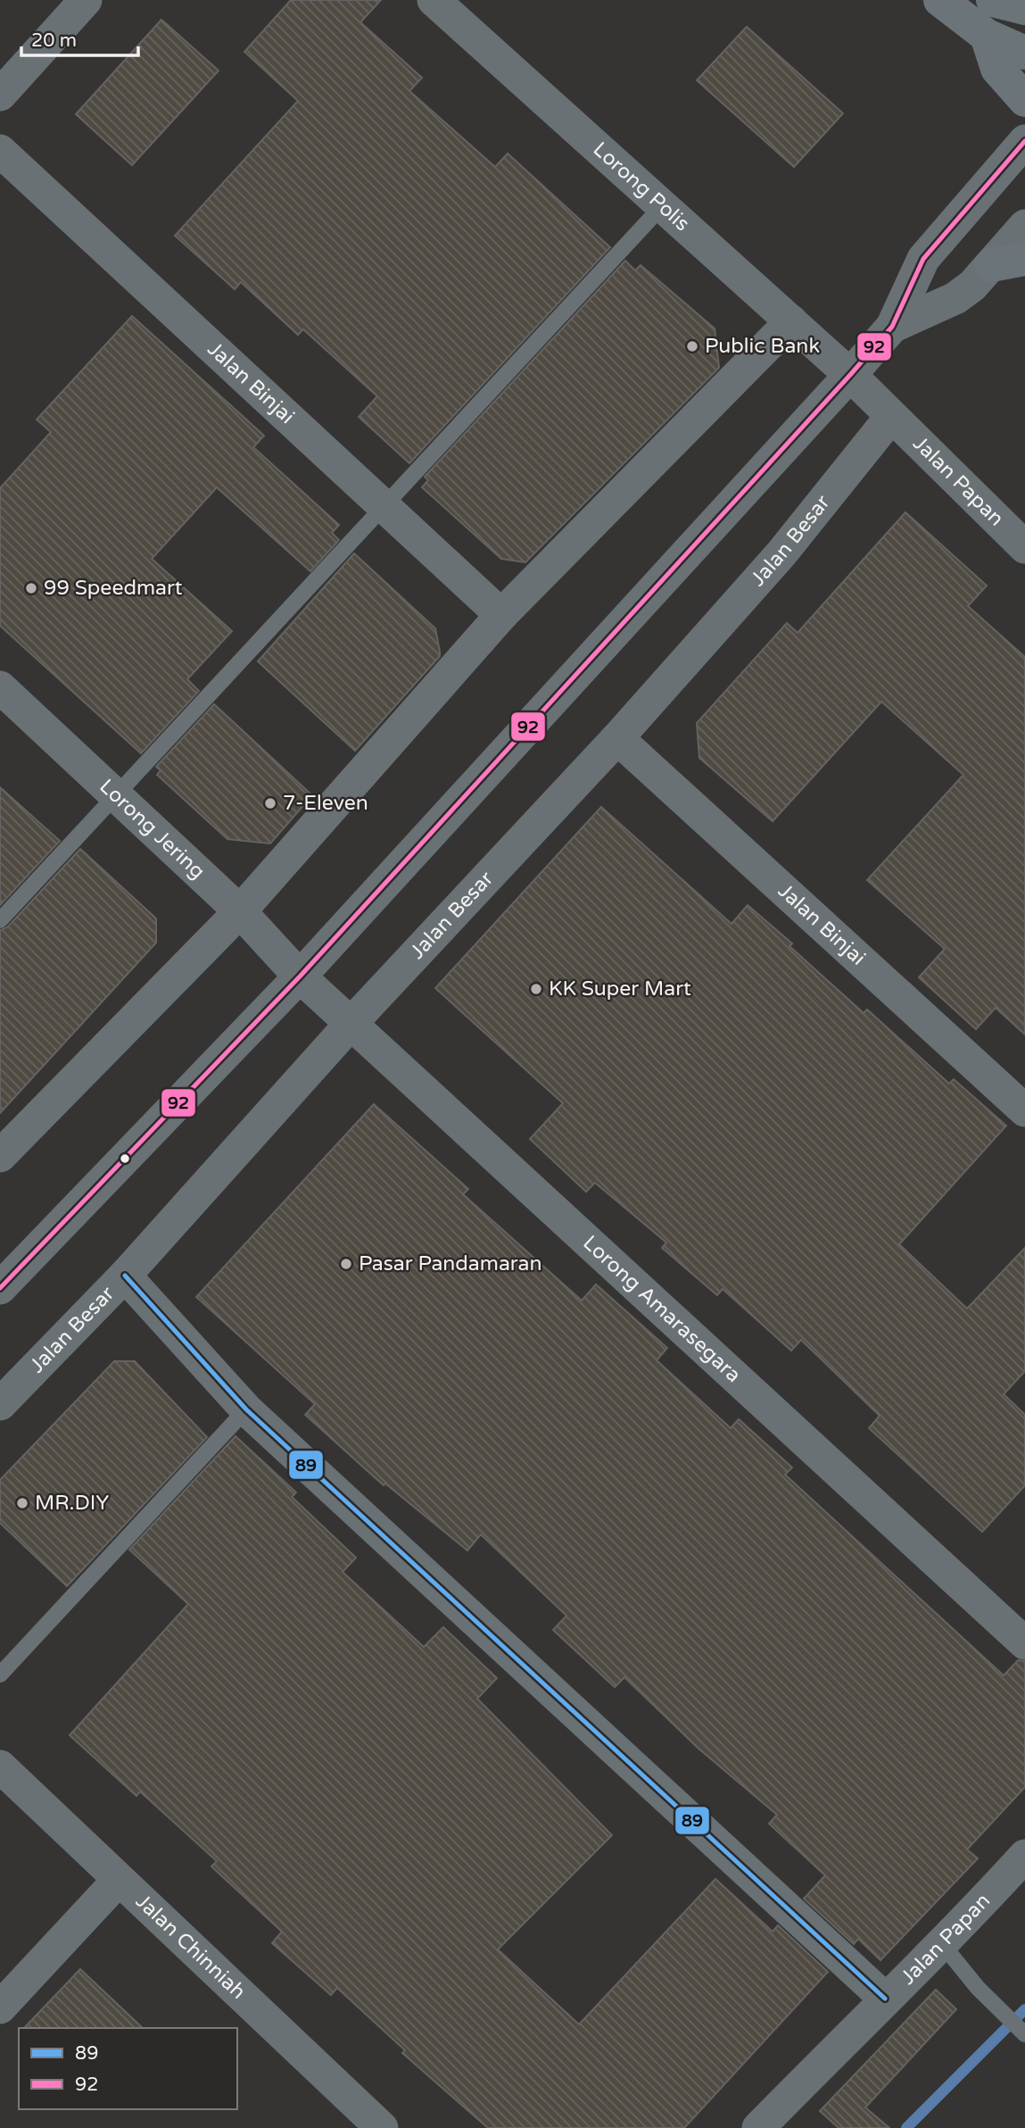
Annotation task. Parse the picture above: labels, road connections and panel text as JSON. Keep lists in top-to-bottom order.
{
  "streets": {
    "street": [
      "Lorong Polis",
      "Jalan Binjai",
      "Jalan Papan",
      "Jalan Besar",
      "Lorong Jering",
      "Lorong Amarasegara",
      "Jalan Chinniah"
    ]
  },
  "crossings": [
    ["Lorong Polis", "Jalan Papan"],
    ["Jalan Binjai", "Jalan Besar"],
    ["Jalan Papan", "Jalan Besar"],
    ["Jalan Besar", "Lorong Amarasegara"],
    ["Lorong Jering", "Lorong Amarasegara"]
  ],
  "places": [
    "Public Bank",
    "99 Speedmart",
    "7-Eleven",
    "KK Super Mart",
    "Pasar Pandamaran",
    "MR.DIY"
  ],
  "lines": ["transit line 92", "transit line 89"],
  "legend": ["89", "92"],
  "scale_bar": "20 m"
}
